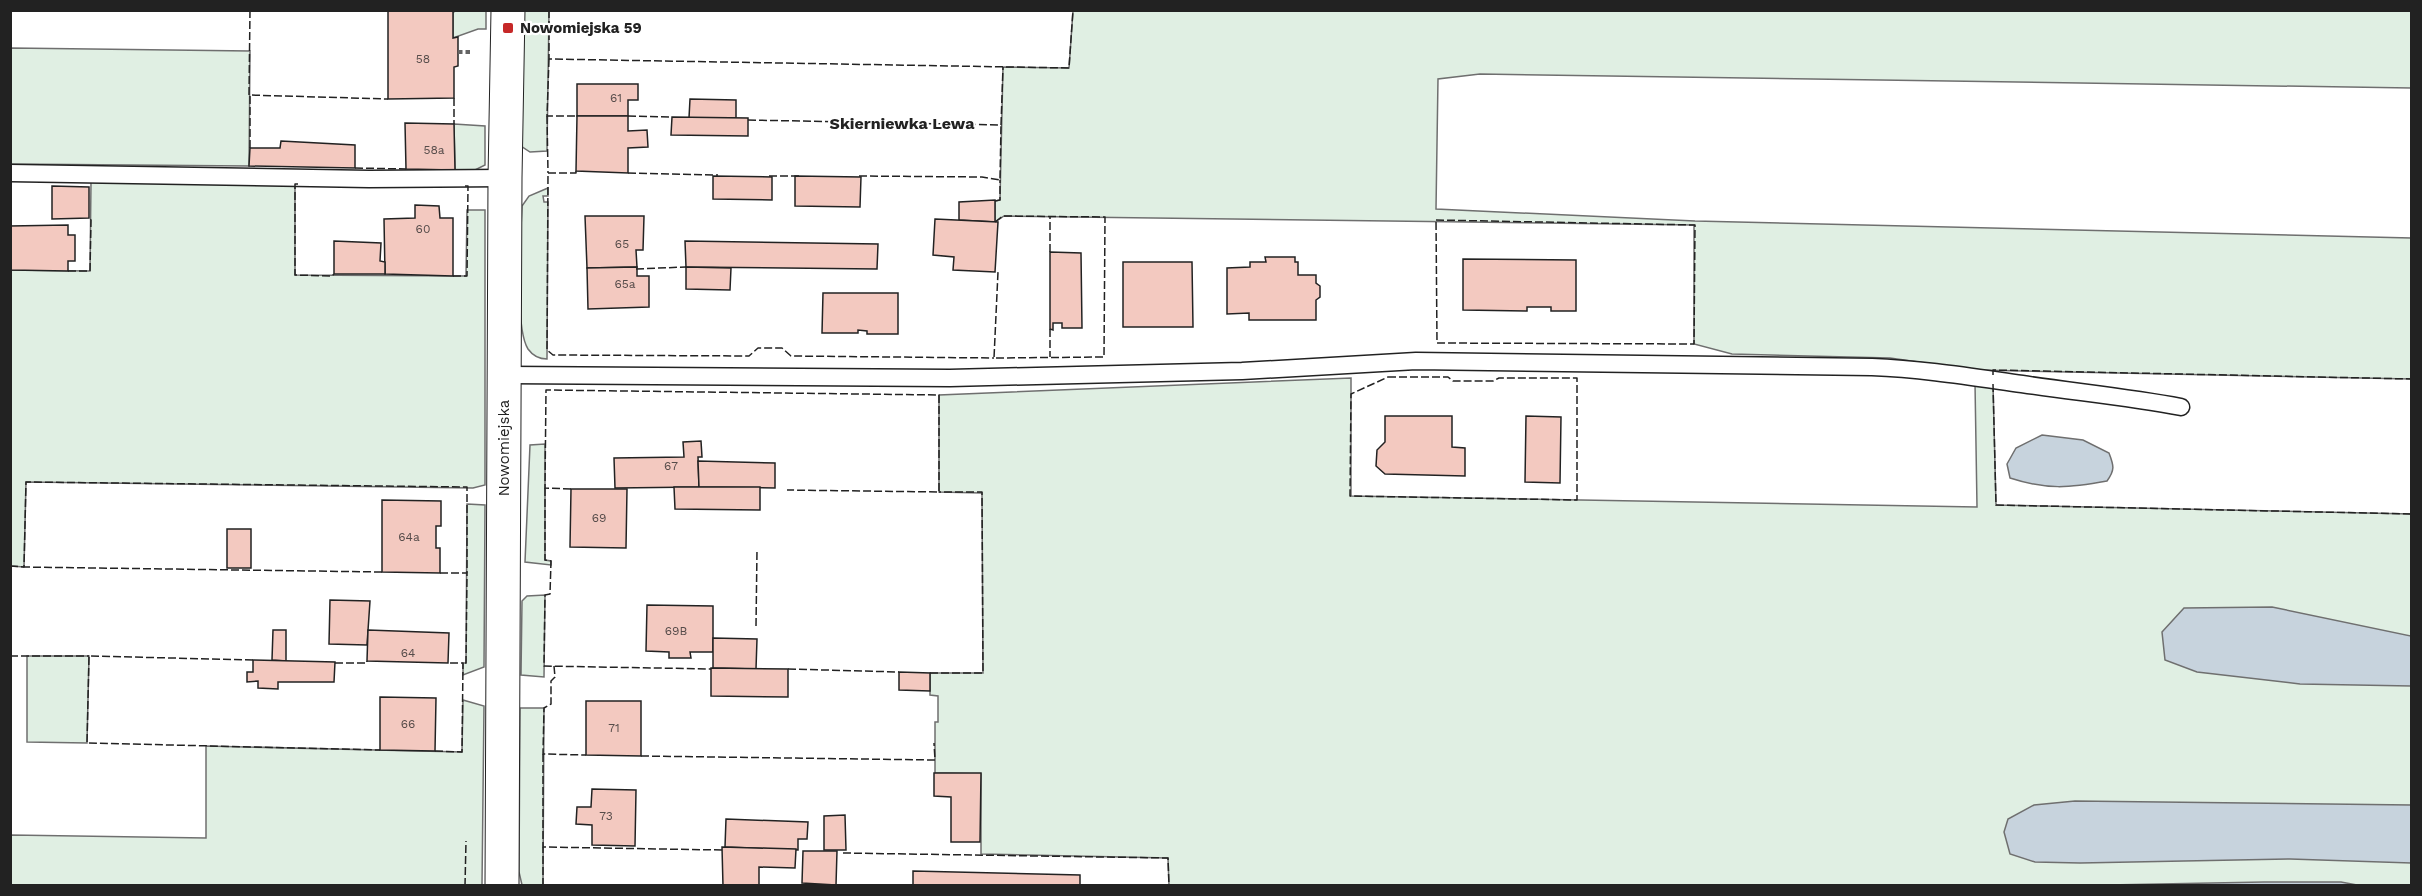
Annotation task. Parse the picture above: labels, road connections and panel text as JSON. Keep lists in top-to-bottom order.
{
  "streets": {
    "street": ["Nowomiejska"]
  },
  "districts": ["Skierniewka Lewa"],
  "places": {
    "transit": ["Nowomiejska 59"]
  },
  "house_numbers": [
    "58",
    "61",
    "58a",
    "60",
    "65",
    "65a",
    "67",
    "69",
    "64a",
    "69B",
    "64",
    "66",
    "71",
    "73"
  ]
}
